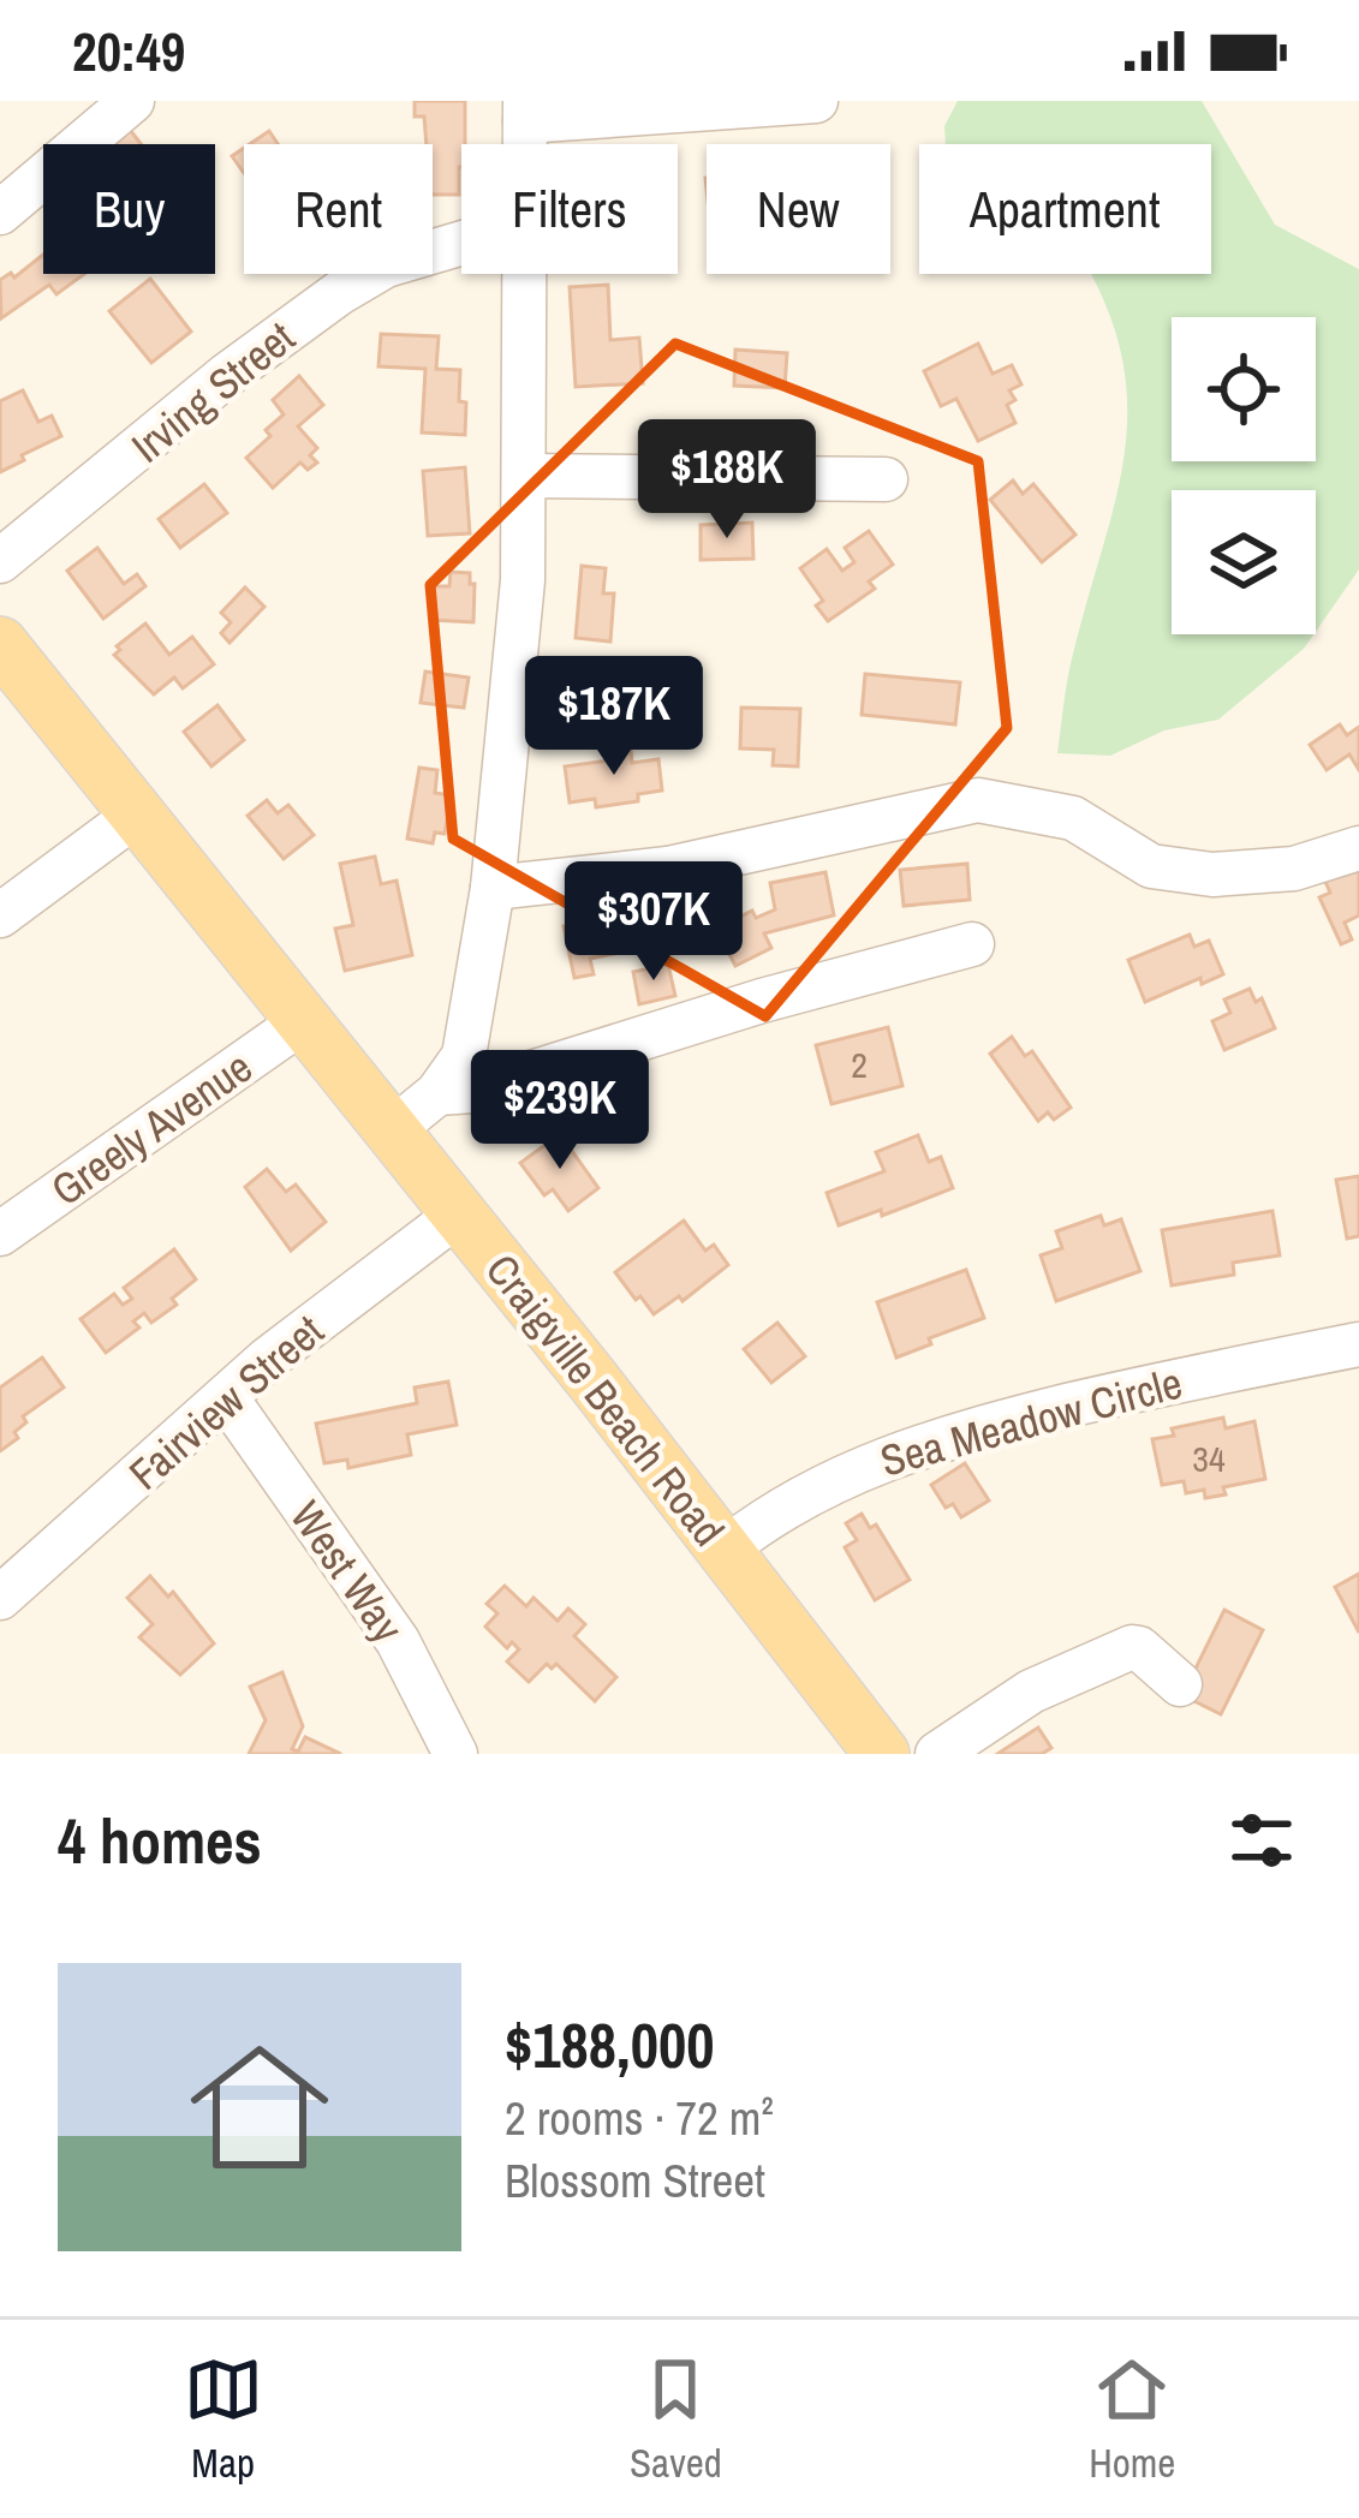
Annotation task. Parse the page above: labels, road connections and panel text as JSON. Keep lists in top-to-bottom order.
{
  "streets": {
    "main road": ["Craigville Beach Road"],
    "street": [
      "Irving Street",
      "Greely Avenue",
      "Fairview Street",
      "Sea Meadow Circle",
      "West Way"
    ]
  },
  "crossings": [
    ["Greely Avenue", "Craigville Beach Road"],
    ["Craigville Beach Road", "Fairview Street"],
    ["Craigville Beach Road", "Sea Meadow Circle"],
    ["Fairview Street", "West Way"]
  ],
  "house_numbers": ["2", "34"],
  "page": {
    "status": "20:49",
    "chip": [
      "Buy",
      "Rent",
      "Filters",
      "New",
      "Apartment"
    ],
    "price": [
      "$188K",
      "$187K",
      "$307K",
      "$239K"
    ],
    "heading": "4 homes",
    "list": [
      {
        "name": "$188,000",
        "note": "2 rooms · 72 m² · Blossom Street"
      }
    ],
    "tabs": ["Map", "Saved", "Home"]
  }
}
